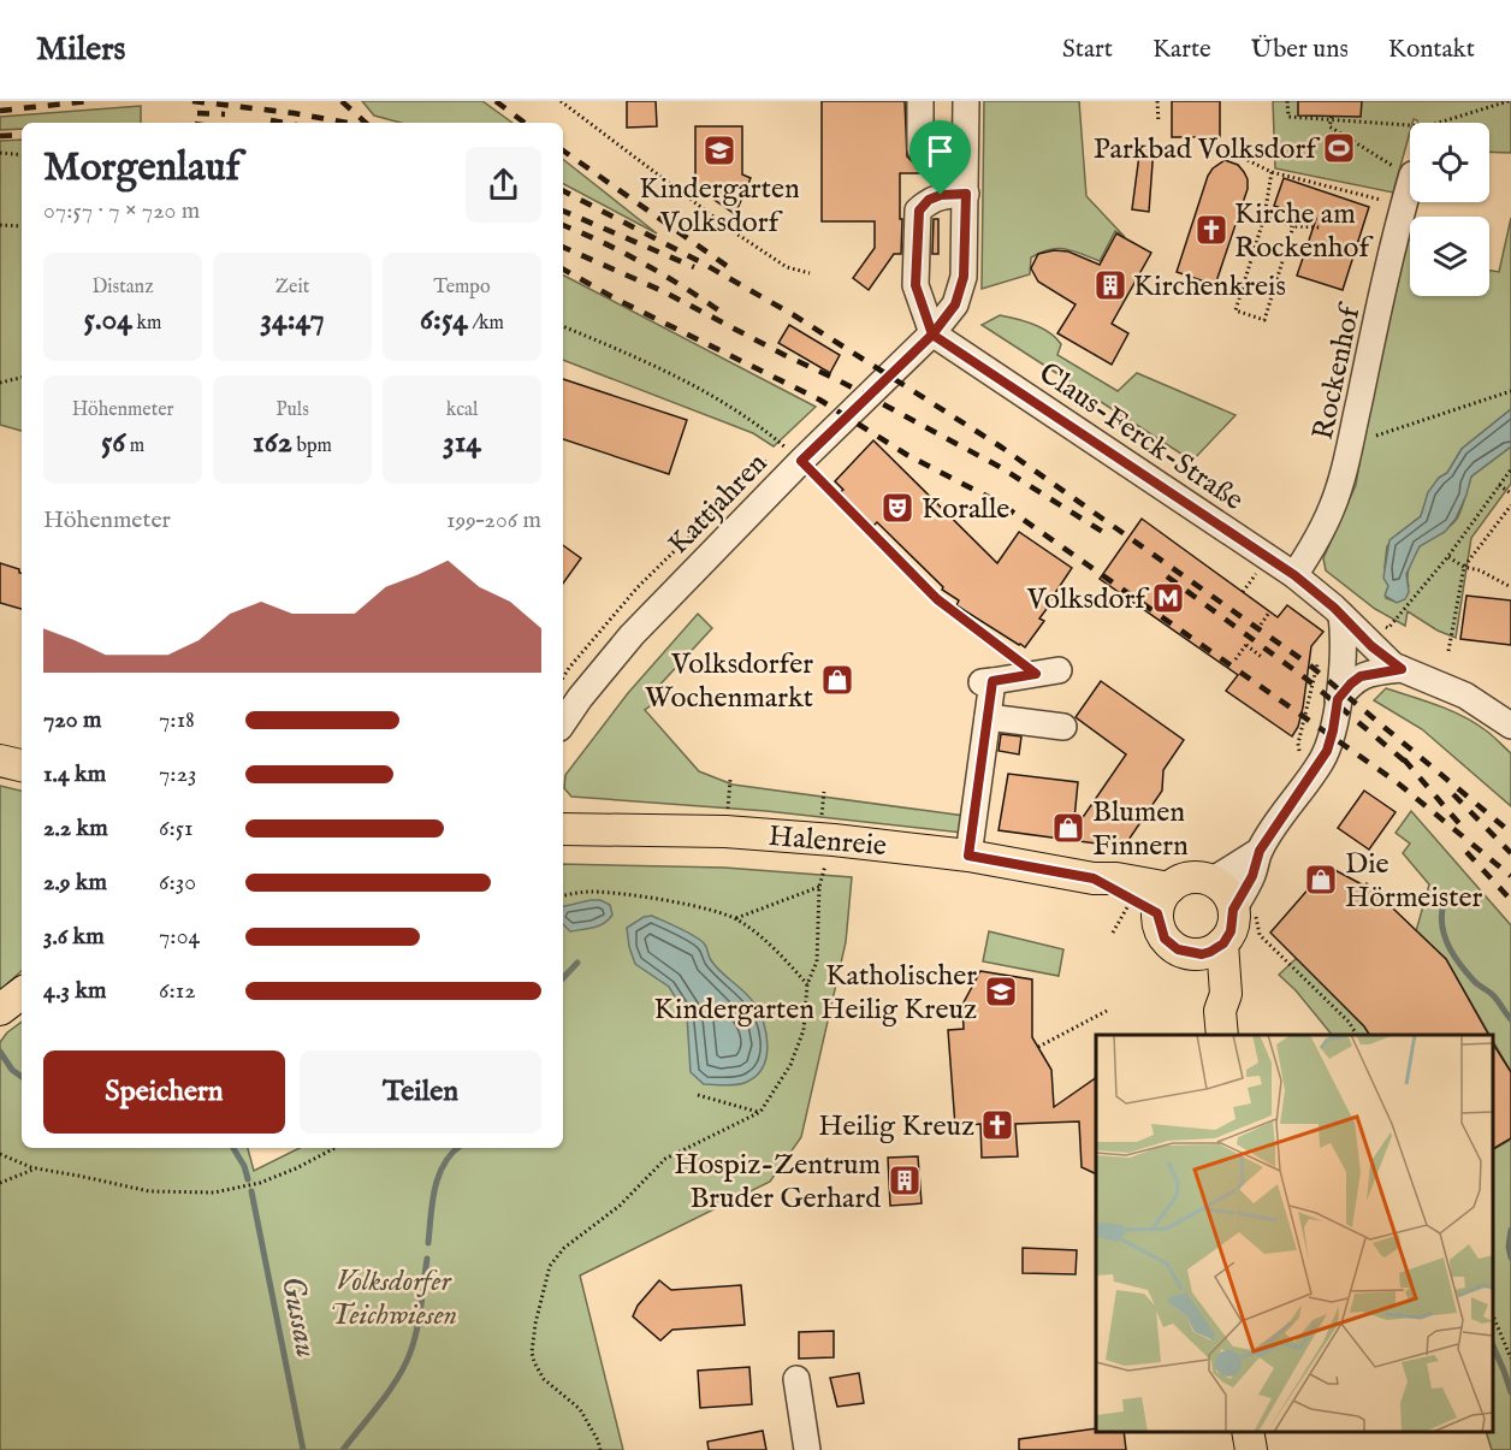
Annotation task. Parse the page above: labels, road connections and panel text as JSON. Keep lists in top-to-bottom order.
{
  "streets": {
    "main road": ["Halenreie"],
    "street": ["Rockenhof", "Claus-Ferck-Straße", "Kattjahren"]
  },
  "crossings": [
    ["Rockenhof", "Claus-Ferck-Straße"],
    ["Claus-Ferck-Straße", "Kattjahren"]
  ],
  "water": ["Gussau"],
  "parks": ["Volksdorfer Teichwiesen"],
  "places": {
    "sports": ["Parkbad Volksdorf"],
    "school or university": ["Kindergarten Volksdorf", "Katholischer Kindergarten Heilig Kreuz"],
    "church": ["Kirche am Rockenhof", "Heilig Kreuz"],
    "building": ["Kirchenkreis", "Hospiz-Zentrum Bruder Gerhard"],
    "theatre": ["Koralle"],
    "metro station": ["Volksdorf"],
    "shop": ["Volksdorfer Wochenmarkt", "Blumen Finnern", "Die Hörmeister"]
  },
  "page": {
    "header": "Milers",
    "nav": [
      "Start",
      "Karte",
      "Über uns",
      "Kontakt"
    ],
    "heading": ["Morgenlauf", "07:57 · 7 × 720 m"],
    "stats": [
      ["Distanz", "5.04 km"],
      ["Zeit", "34:47"],
      ["Tempo", "6:54 /km"],
      ["Höhenmeter", "56 m"],
      ["Puls", "162 bpm"],
      ["kcal", "314"]
    ],
    "chart": ["Höhenmeter", "199–206 m"],
    "list": [
      {
        "name": "720 m",
        "note": "7:18"
      },
      {
        "name": "1.4 km",
        "note": "7:23"
      },
      {
        "name": "2.2 km",
        "note": "6:51"
      },
      {
        "name": "2.9 km",
        "note": "6:30"
      },
      {
        "name": "3.6 km",
        "note": "7:04"
      },
      {
        "name": "4.3 km",
        "note": "6:12"
      }
    ],
    "buttons": ["Speichern", "Teilen"]
  }
}
